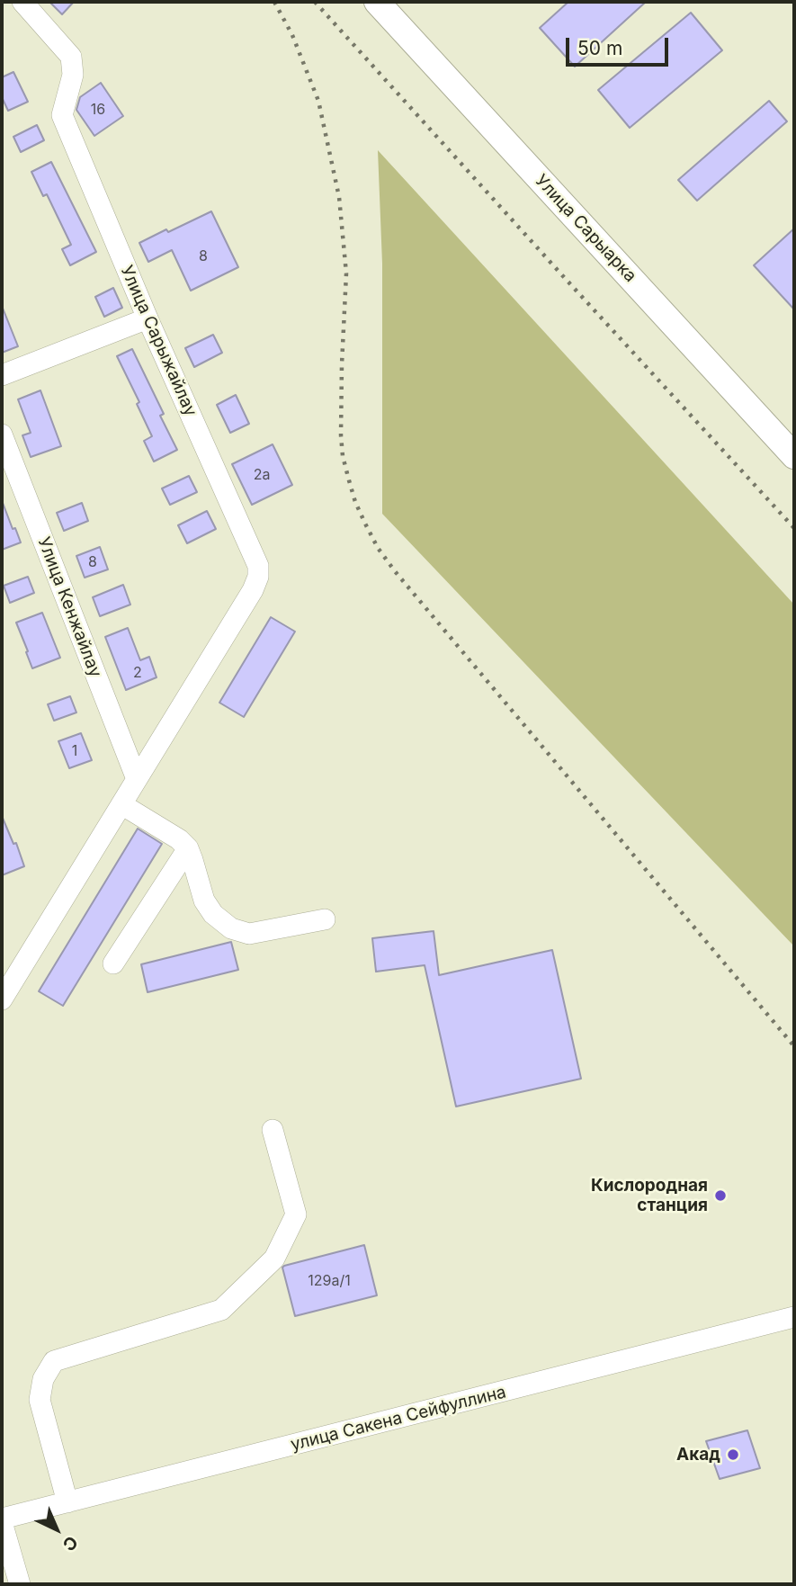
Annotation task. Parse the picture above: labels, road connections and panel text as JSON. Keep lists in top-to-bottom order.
{
  "streets": {
    "main road": ["Улица Сарыарка"],
    "street": ["Улица Сарыжайлау", "Улица Кенжайлау", "улица Сакена Сейфуллина"]
  },
  "crossings": [
    ["Улица Сарыжайлау", "Улица Кенжайлау"]
  ],
  "places": ["Кислородная станция", "Акад"],
  "house_numbers": [
    "16",
    "8",
    "2а",
    "8",
    "2",
    "1",
    "129а/1"
  ],
  "scale_bar": "50 m",
  "north": "bottom right"
}
